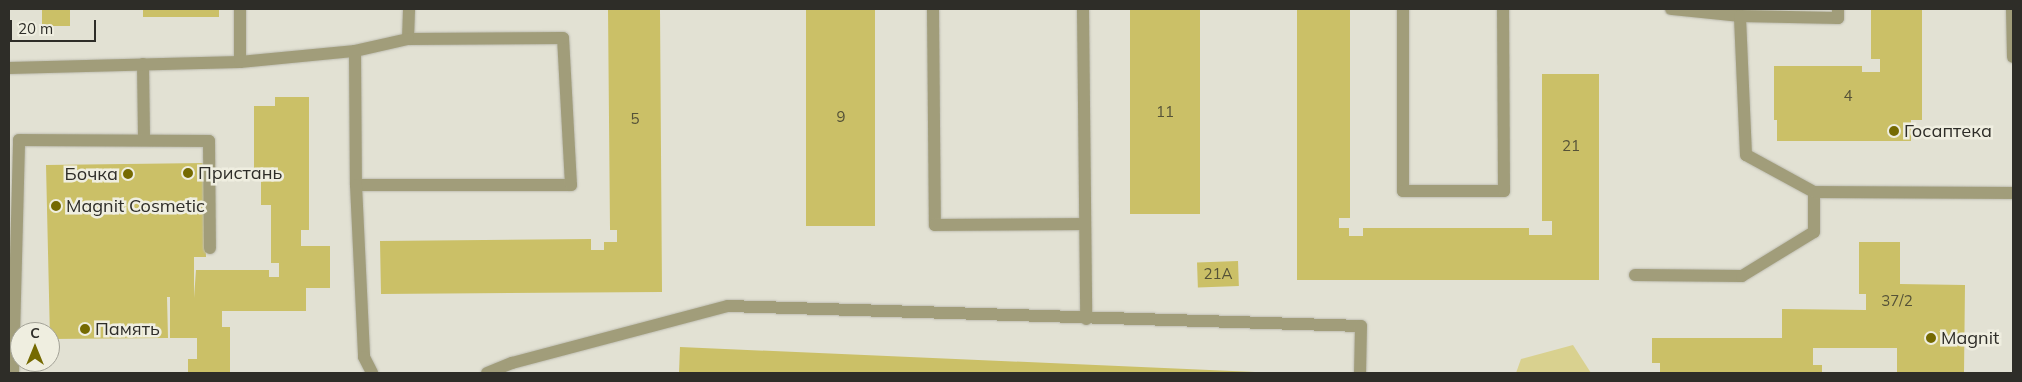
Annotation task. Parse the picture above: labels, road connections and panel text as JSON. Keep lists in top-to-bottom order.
{
  "places": [
    "Госаптека",
    "Пристань",
    "Бочка",
    "Magnit Cosmetic",
    "Память",
    "Magnit"
  ],
  "house_numbers": [
    "4",
    "11",
    "9",
    "5",
    "21",
    "21А",
    "37/2"
  ],
  "scale_bar": "20 m",
  "north": "top"
}
